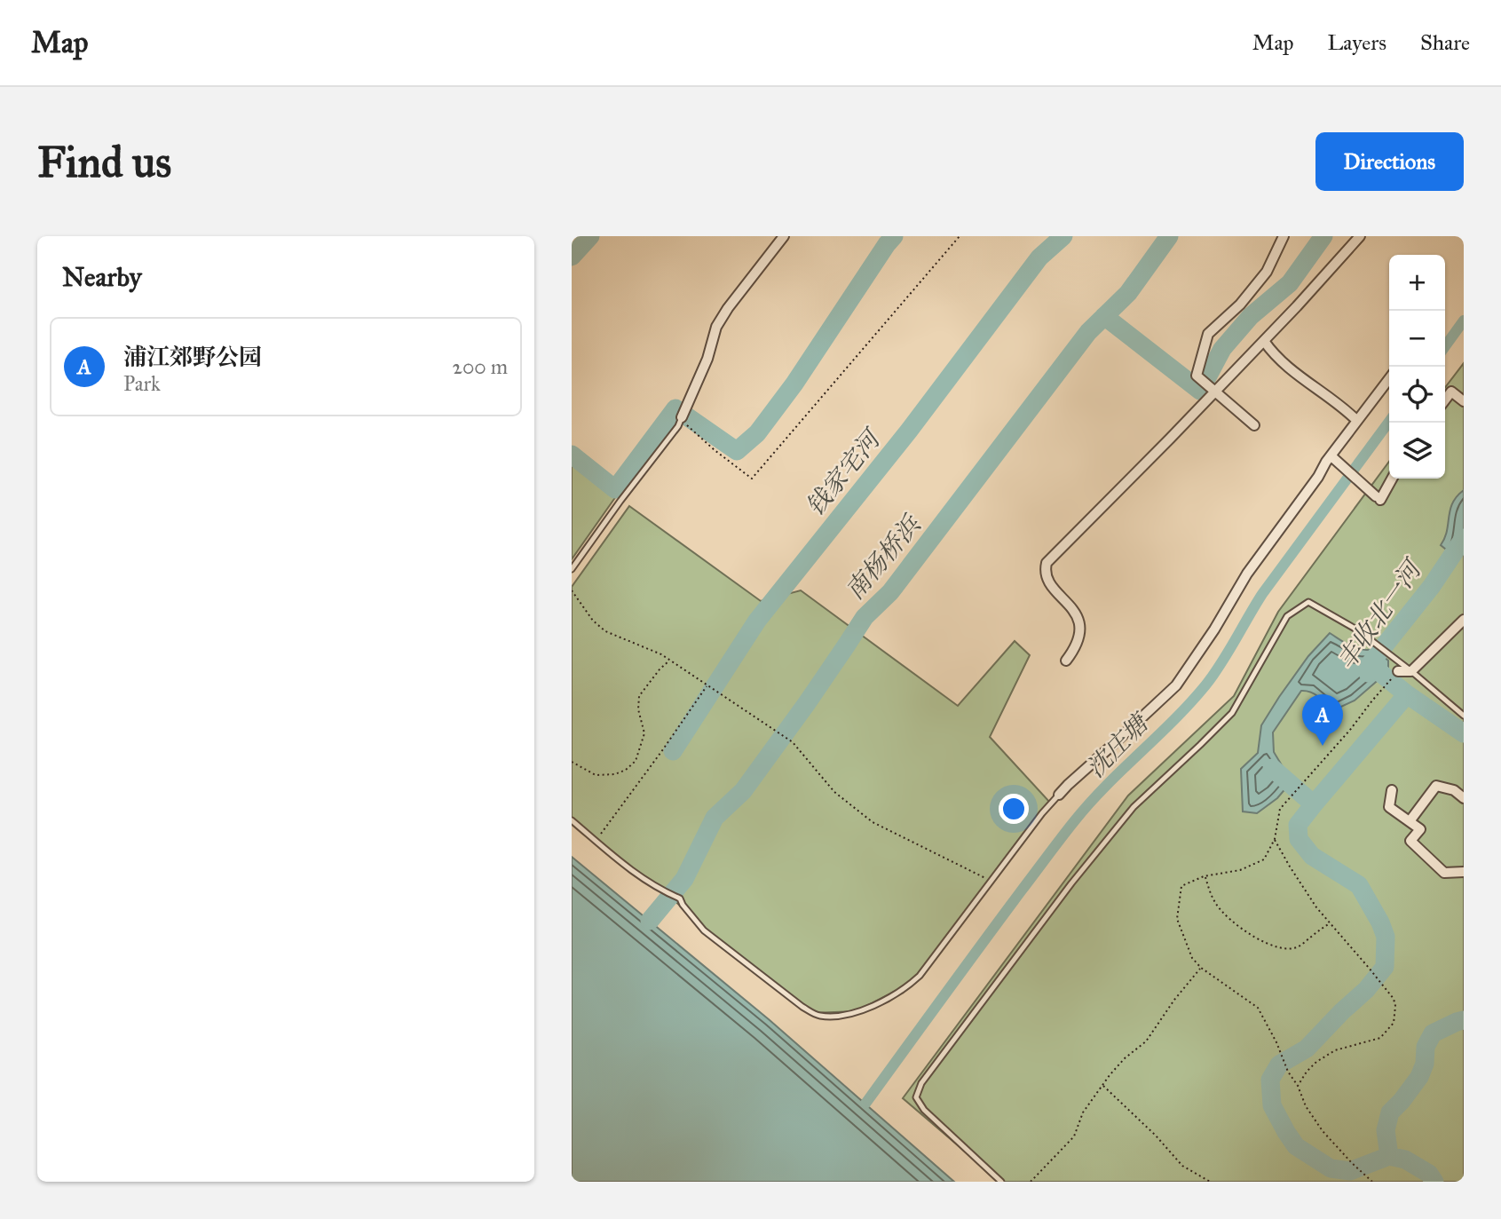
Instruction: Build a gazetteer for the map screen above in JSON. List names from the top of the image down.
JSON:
{
  "water": [
    "钱家宅河",
    "南杨桥浜",
    "丰收北一河",
    "沈庄塘"
  ],
  "page": {
    "header": "Map",
    "nav": ["Map", "Layers", "Share"],
    "buttons": "Directions",
    "title": "Find us",
    "heading": "Nearby",
    "map_buttons": ["+", "−"],
    "list": [
      {
        "mark": "A",
        "name": "浦江郊野公园",
        "note": "Park",
        "value": "200 m"
      }
    ],
    "pins": "A"
  }
}
